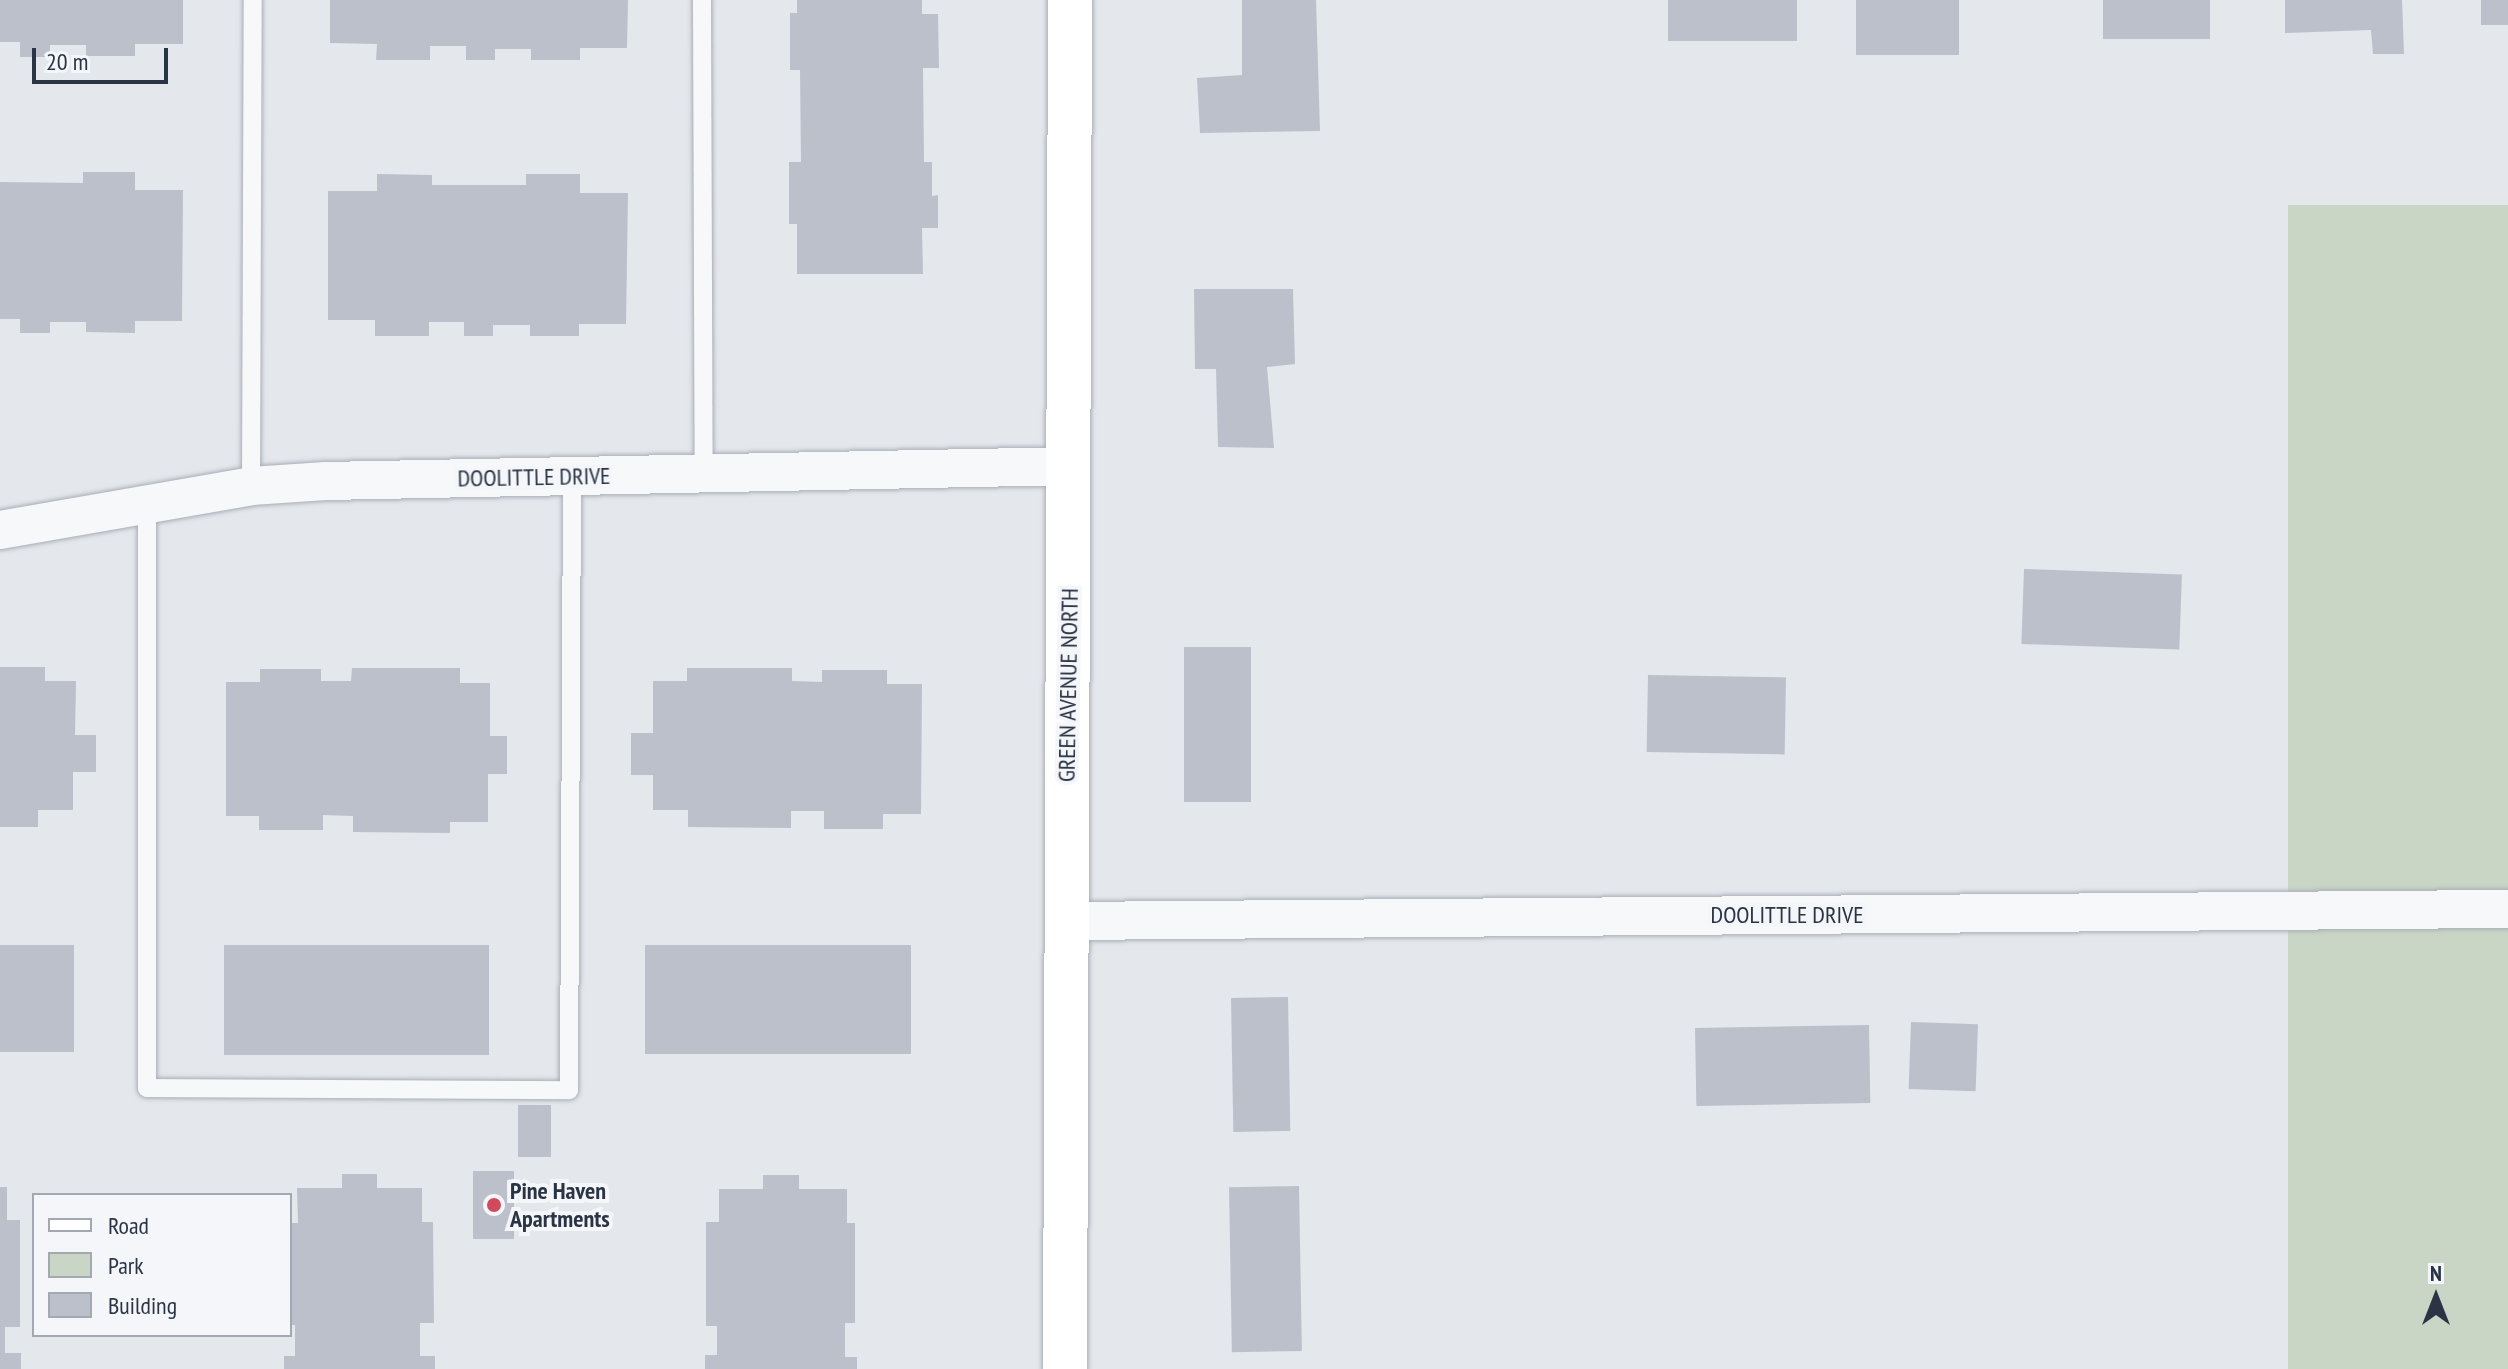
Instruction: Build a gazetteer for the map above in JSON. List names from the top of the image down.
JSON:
{
  "streets": {
    "street": ["DOOLITTLE DRIVE", "GREEN AVENUE NORTH"]
  },
  "crossings": [
    ["DOOLITTLE DRIVE", "GREEN AVENUE NORTH"]
  ],
  "places": ["Pine Haven Apartments"],
  "legend": ["Road", "Park", "Building"],
  "scale_bar": "20 m",
  "north": "top"
}
